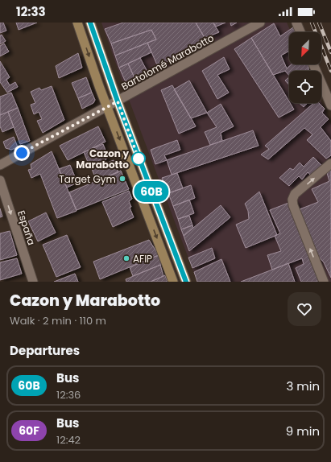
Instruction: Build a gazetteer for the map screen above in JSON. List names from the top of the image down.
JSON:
{
  "streets": {
    "street": ["Bartolomé Marabotto", "España"]
  },
  "one_way": ["España"],
  "places": ["Cazon y Marabotto", "Target Gym", "AFIP"],
  "lines": ["bus line 60B"],
  "north": "bottom left",
  "page": {
    "status": "12:33",
    "on_map": "60B",
    "heading": [
      ["Cazon y Marabotto", "Walk · 2 min · 110 m"],
      "Departures"
    ],
    "list": [
      {
        "mark": "60B",
        "name": "Bus",
        "note": "12:36",
        "value": "3 min"
      },
      {
        "mark": "60F",
        "name": "Bus",
        "note": "12:42",
        "value": "9 min"
      }
    ]
  }
}
